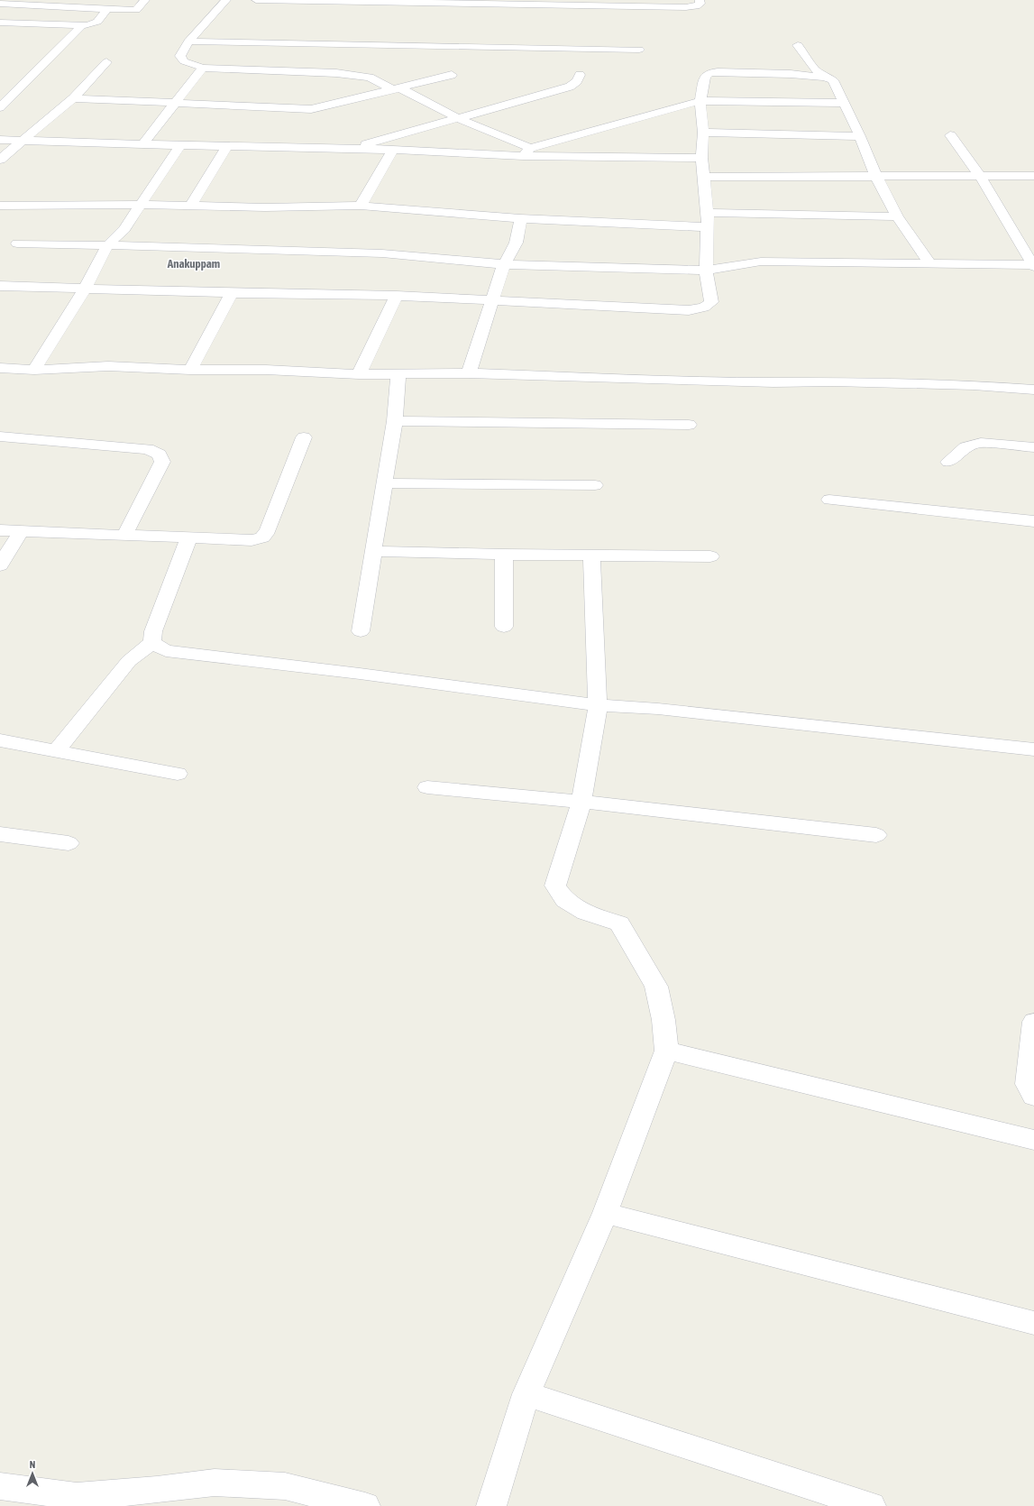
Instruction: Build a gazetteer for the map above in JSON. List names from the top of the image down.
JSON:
{
  "districts": ["Anakuppam"],
  "north": "top"
}
